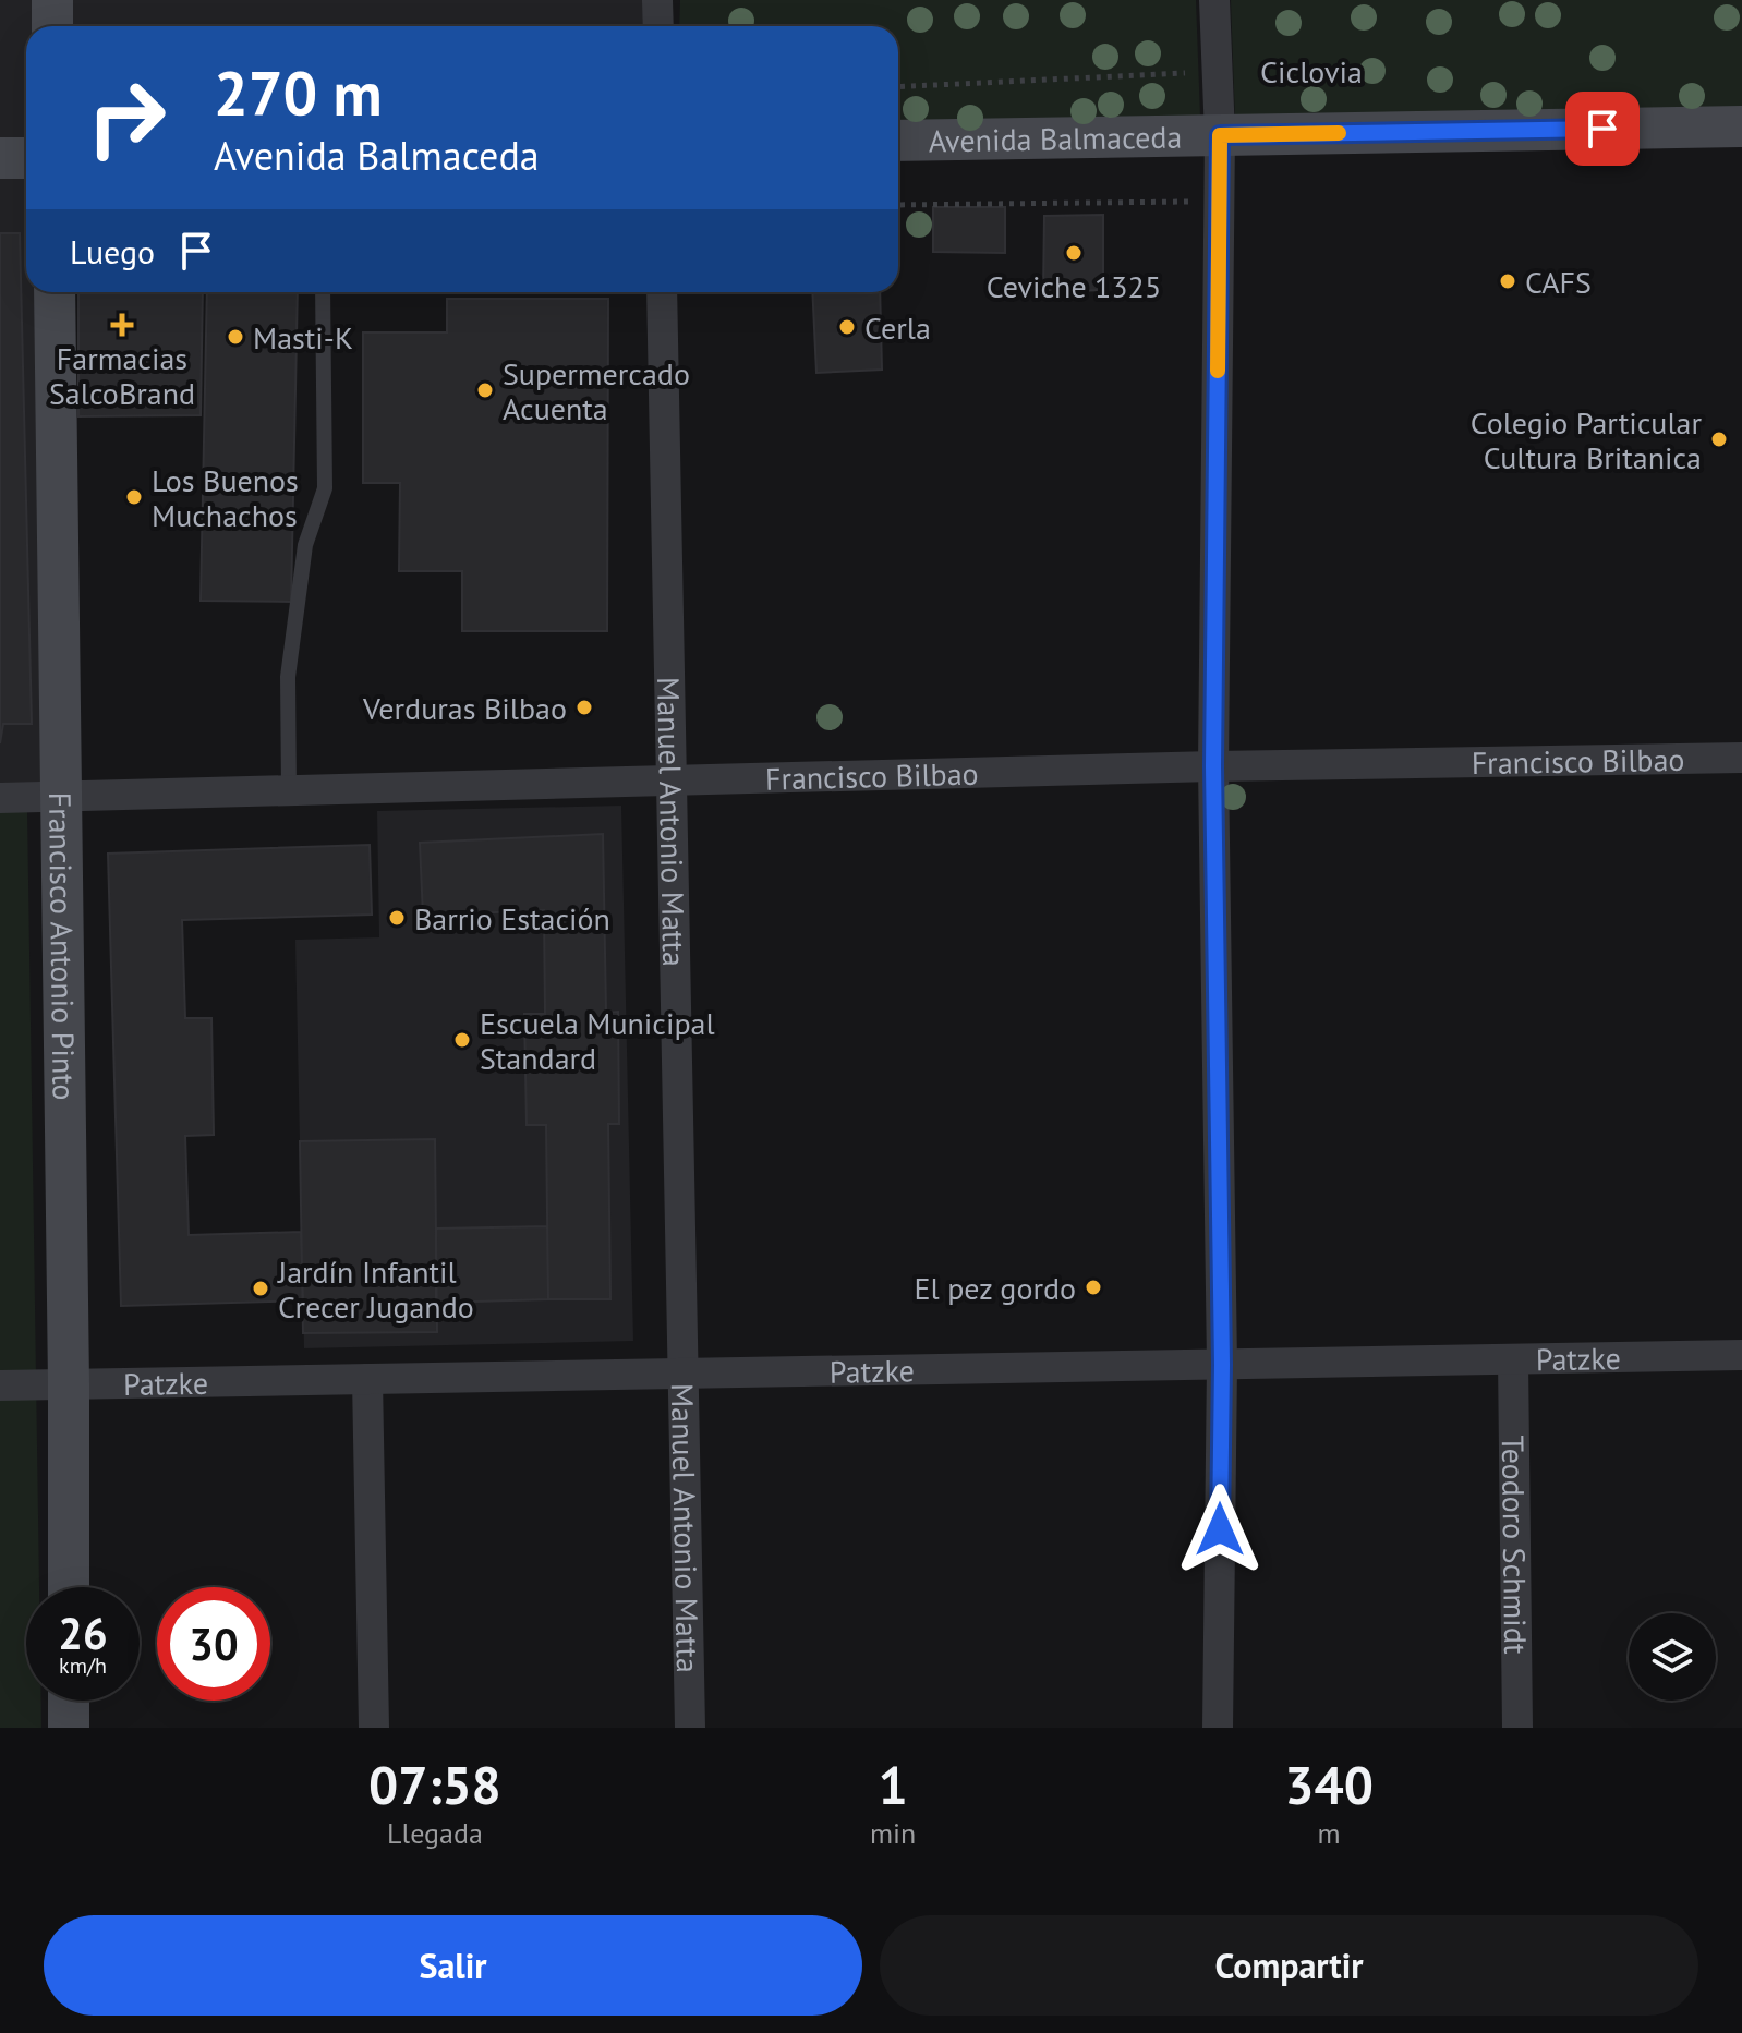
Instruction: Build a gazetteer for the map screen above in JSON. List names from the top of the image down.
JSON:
{
  "streets": {
    "main road": ["Avenida Balmaceda", "Francisco Antonio Pinto"],
    "street": [
      "Francisco Bilbao",
      "Manuel Antonio Matta",
      "Patzke",
      "Teodoro Schmidt"
    ],
    "path": ["Ciclovia"]
  },
  "crossings": [
    ["Francisco Bilbao", "Manuel Antonio Matta"],
    ["Francisco Bilbao", "Francisco Antonio Pinto"],
    ["Manuel Antonio Matta", "Patzke"],
    ["Francisco Antonio Pinto", "Patzke"],
    ["Patzke", "Teodoro Schmidt"]
  ],
  "places": {
    "other": [
      "Ceviche 1325",
      "CAFS",
      "Cerla",
      "Masti-K",
      "Supermercado Acuenta",
      "Colegio Particular Cultura Britanica",
      "Los Buenos Muchachos",
      "Verduras Bilbao",
      "Barrio Estación",
      "Escuela Municipal Standard",
      "El pez gordo",
      "Jardín Infantil Crecer Jugando"
    ],
    "health": ["Farmacias SalcoBrand"]
  },
  "page": {
    "turn": ["270 m", "Avenida Balmaceda"],
    "then": "Luego",
    "speed": "26 km/h",
    "limit": "30",
    "eta": [
      "07:58",
      "Llegada",
      "1",
      "min",
      "340",
      "m"
    ],
    "buttons": ["Salir", "Compartir"]
  }
}
